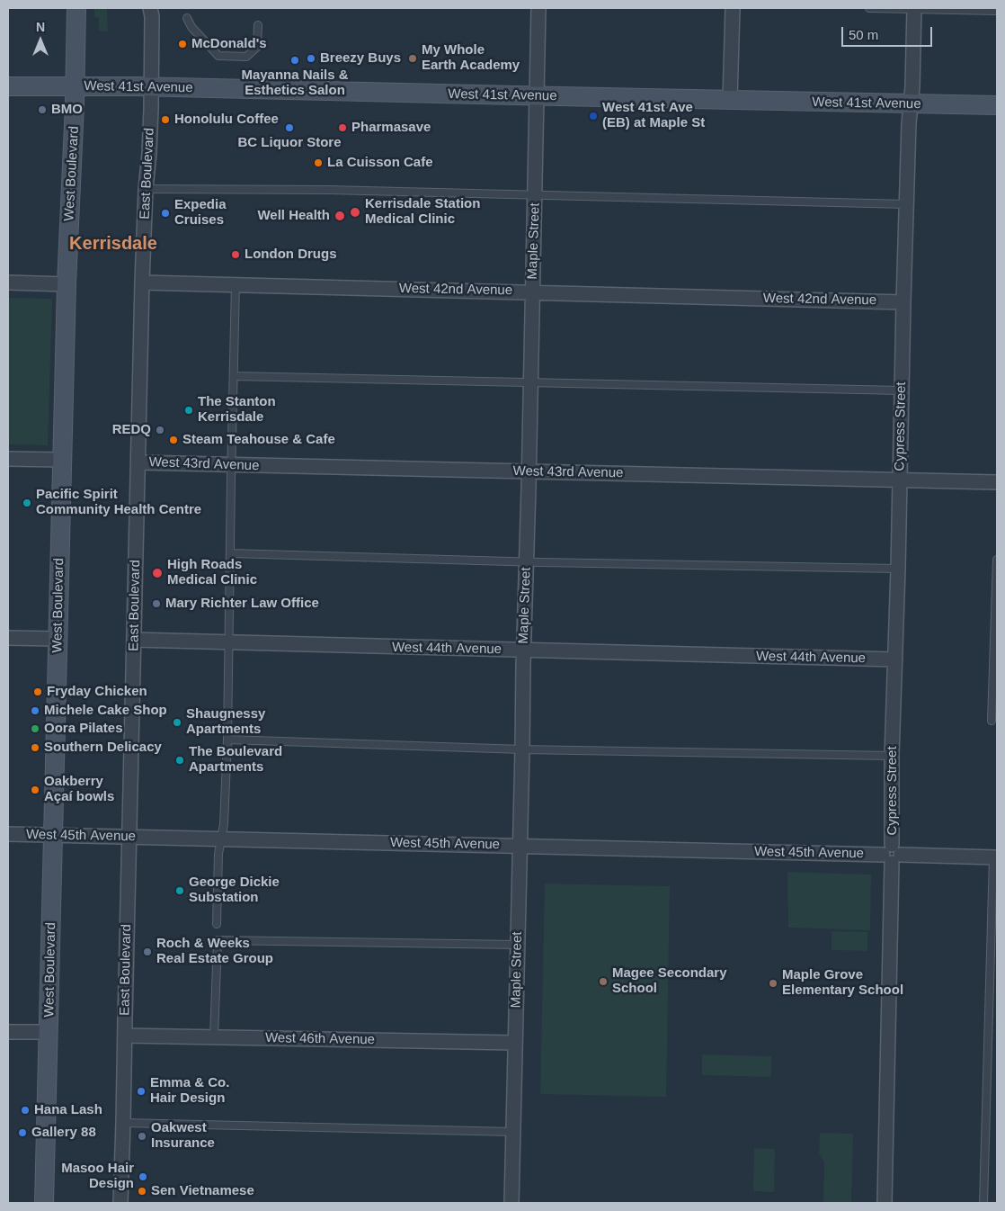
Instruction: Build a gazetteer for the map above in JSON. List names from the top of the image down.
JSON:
{
  "streets": {
    "street": [
      "West 41st Avenue",
      "West Boulevard",
      "East Boulevard",
      "Maple Street",
      "West 42nd Avenue",
      "Cypress Street",
      "West 43rd Avenue",
      "West 44th Avenue",
      "West 45th Avenue",
      "West 46th Avenue"
    ]
  },
  "crossings": [
    ["West 41st Avenue", "West Boulevard"],
    ["West 41st Avenue", "East Boulevard"],
    ["West 41st Avenue", "Maple Street"],
    ["West 41st Avenue", "Cypress Street"],
    ["West Boulevard", "West 45th Avenue"],
    ["East Boulevard", "West 42nd Avenue"],
    ["East Boulevard", "West 43rd Avenue"],
    ["East Boulevard", "West 44th Avenue"],
    ["East Boulevard", "West 45th Avenue"],
    ["East Boulevard", "West 46th Avenue"],
    ["Maple Street", "West 42nd Avenue"],
    ["Maple Street", "West 43rd Avenue"],
    ["Maple Street", "West 44th Avenue"],
    ["Maple Street", "West 45th Avenue"],
    ["Maple Street", "West 46th Avenue"],
    ["West 42nd Avenue", "Cypress Street"],
    ["Cypress Street", "West 43rd Avenue"],
    ["Cypress Street", "West 44th Avenue"],
    ["Cypress Street", "West 45th Avenue"]
  ],
  "districts": ["Kerrisdale"],
  "places": [
    "McDonald's",
    "Breezy Buys",
    "My Whole Earth Academy",
    "Mayanna Nails & Esthetics Salon",
    "BMO",
    "West 41st Ave (EB) at Maple St",
    "Honolulu Coffee",
    "BC Liquor Store",
    "Pharmasave",
    "La Cuisson Cafe",
    "Kerrisdale Station Medical Clinic",
    "Expedia Cruises",
    "Well Health",
    "London Drugs",
    "The Stanton Kerrisdale",
    "REDQ",
    "Steam Teahouse & Cafe",
    "Pacific Spirit Community Health Centre",
    "High Roads Medical Clinic",
    "Mary Richter Law Office",
    "Fryday Chicken",
    "Michele Cake Shop",
    "Shaugnessy Apartments",
    "Oora Pilates",
    "Southern Delicacy",
    "The Boulevard Apartments",
    "Oakberry Açaí bowls",
    "George Dickie Substation",
    "Roch & Weeks Real Estate Group",
    "Magee Secondary School",
    "Maple Grove Elementary School",
    "Emma & Co. Hair Design",
    "Hana Lash",
    "Gallery 88",
    "Oakwest Insurance",
    "Masoo Hair Design",
    "Sen Vietnamese"
  ],
  "scale_bar": "50 m",
  "north": "top"
}
